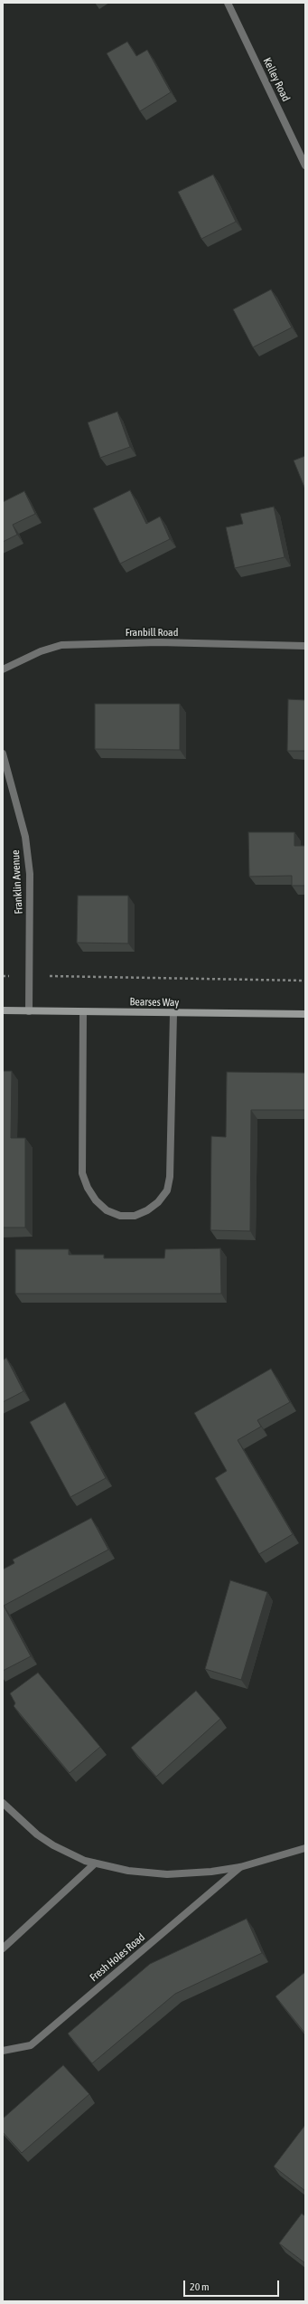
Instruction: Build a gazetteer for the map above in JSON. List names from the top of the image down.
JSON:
{
  "streets": {
    "main road": ["Bearses Way"],
    "street": [
      "Kelley Road",
      "Franbill Road",
      "Franklin Avenue",
      "Fresh Holes Road"
    ]
  },
  "crossings": [
    ["Franklin Avenue", "Bearses Way"]
  ],
  "scale_bar": "20 m"
}
